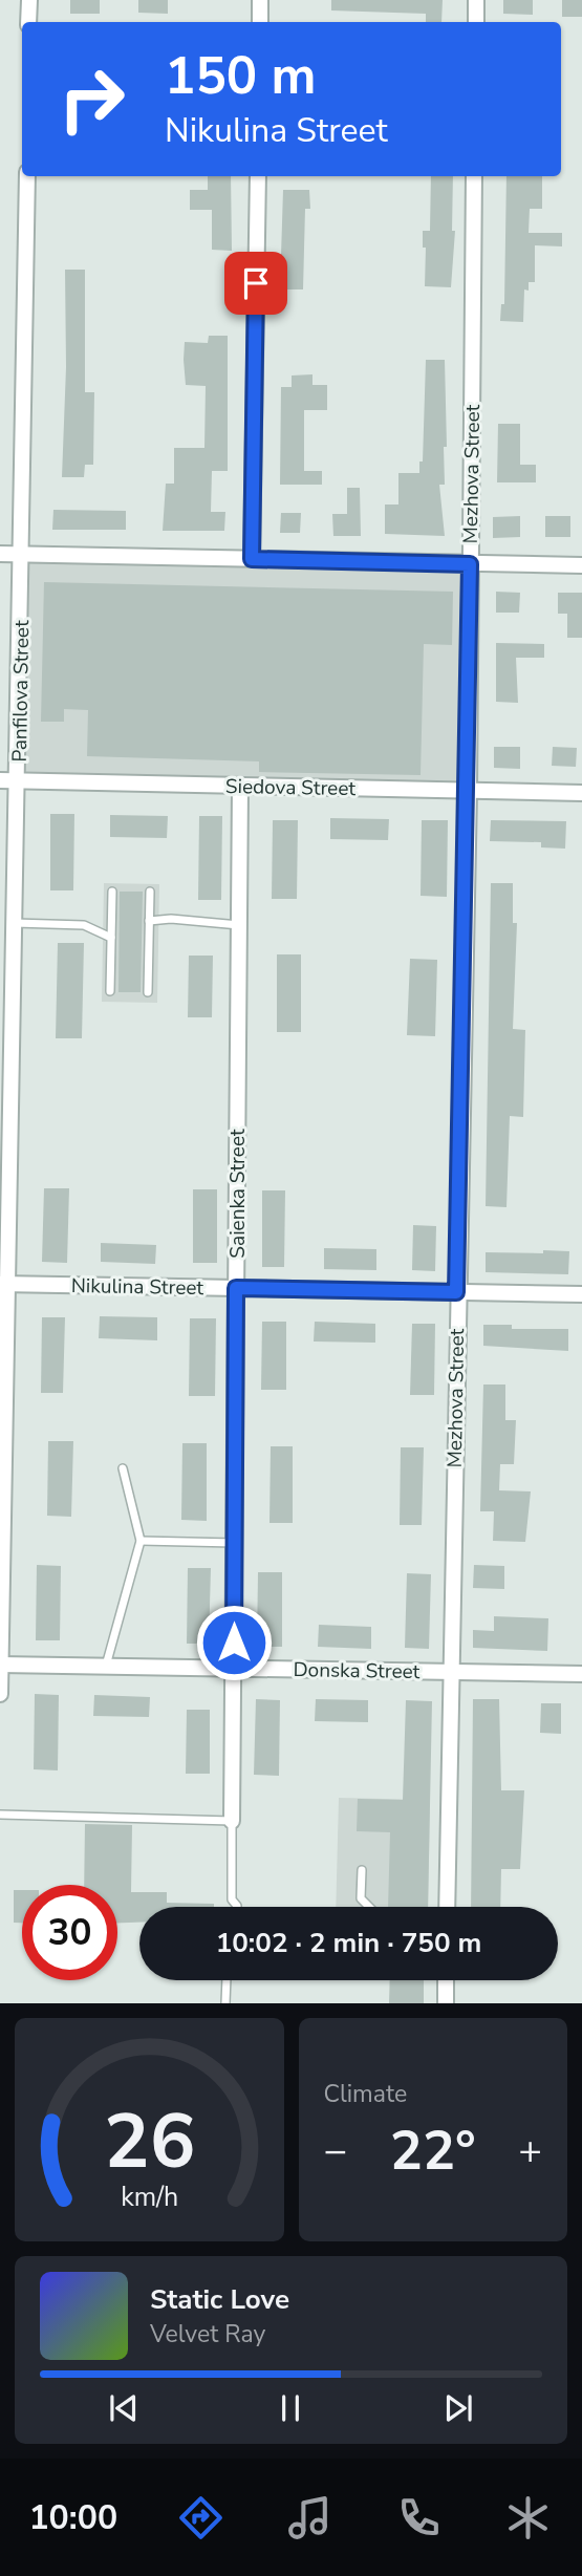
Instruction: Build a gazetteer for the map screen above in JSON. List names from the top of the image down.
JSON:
{
  "streets": {
    "street": [
      "Mezhova Street",
      "Panfilova Street",
      "Siedova Street",
      "Saienka Street",
      "Nikulina Street",
      "Donska Street"
    ]
  },
  "crossings": [
    ["Mezhova Street", "Siedova Street"],
    ["Mezhova Street", "Nikulina Street"],
    ["Mezhova Street", "Donska Street"],
    ["Panfilova Street", "Siedova Street"],
    ["Panfilova Street", "Nikulina Street"],
    ["Panfilova Street", "Donska Street"],
    ["Siedova Street", "Saienka Street"],
    ["Saienka Street", "Nikulina Street"],
    ["Saienka Street", "Donska Street"]
  ],
  "page": {
    "turn": ["150 m", "Nikulina Street"],
    "limit": "30",
    "trip": "10:02 · 2 min · 750 m",
    "tile": "Climate",
    "heat": ["−", "22°", "+"],
    "song": ["Static Love", "Velvet Ray"],
    "tabs": "10:00",
    "gauge": ["26", "km/h"]
  }
}
